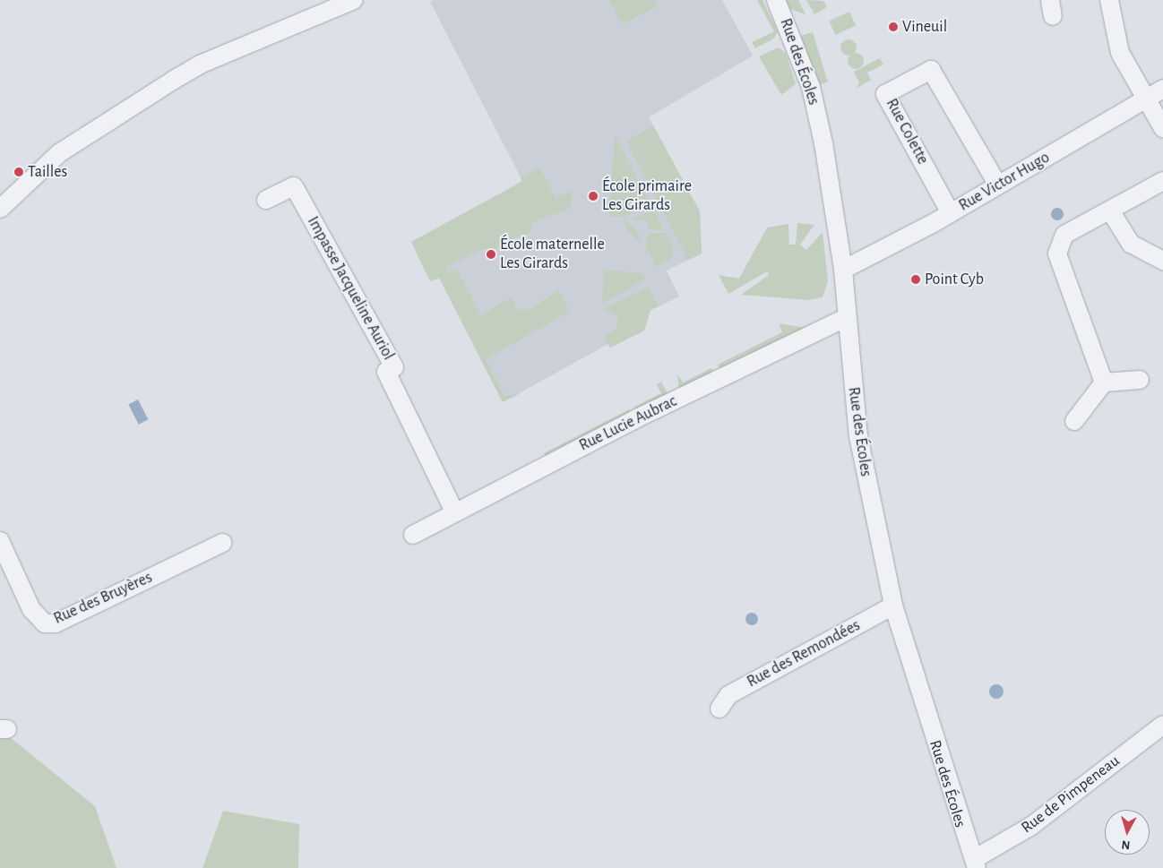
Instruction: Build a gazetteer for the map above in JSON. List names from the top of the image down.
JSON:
{
  "streets": {
    "street": [
      "Rue des Écoles",
      "Rue Colette",
      "Rue Victor Hugo",
      "Impasse Jacqueline Auriol",
      "Rue Lucie Aubrac",
      "Rue des Bruyères",
      "Rue des Remondées",
      "Rue de Pimpeneau"
    ]
  },
  "crossings": [
    ["Rue des Écoles", "Rue Victor Hugo"],
    ["Rue des Écoles", "Rue Lucie Aubrac"],
    ["Rue des Écoles", "Rue des Remondées"],
    ["Rue des Écoles", "Rue de Pimpeneau"],
    ["Rue Colette", "Rue Victor Hugo"],
    ["Impasse Jacqueline Auriol", "Rue Lucie Aubrac"]
  ],
  "places": [
    "Vineuil",
    "Tailles",
    "École primaire Les Girards",
    "École maternelle Les Girards",
    "Point Cyb"
  ],
  "north": "bottom"
}
